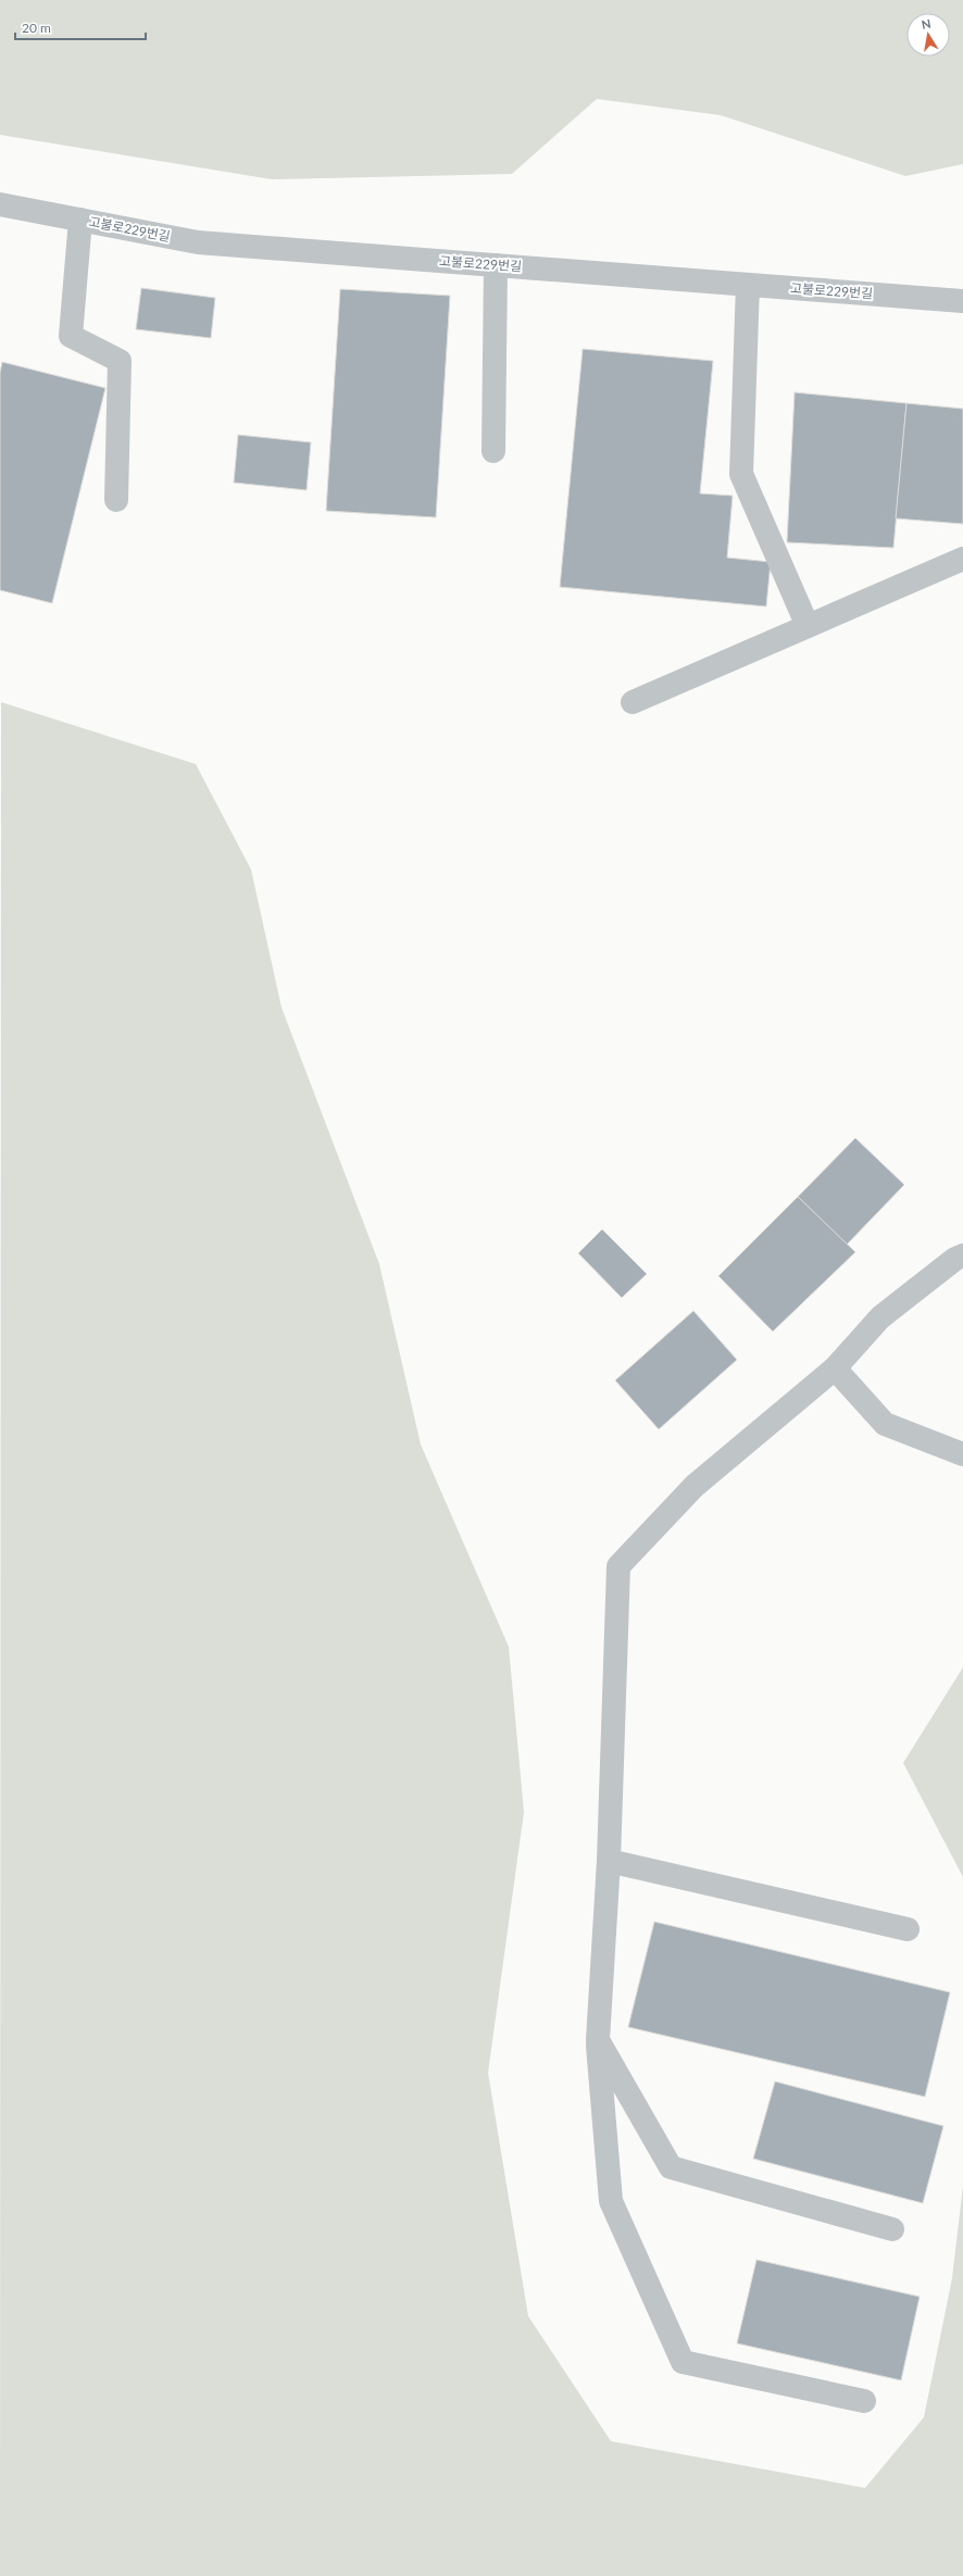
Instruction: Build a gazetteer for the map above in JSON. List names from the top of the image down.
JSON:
{
  "streets": {
    "street": ["고불로229번길"]
  },
  "scale_bar": "20 m",
  "north": "top"
}
